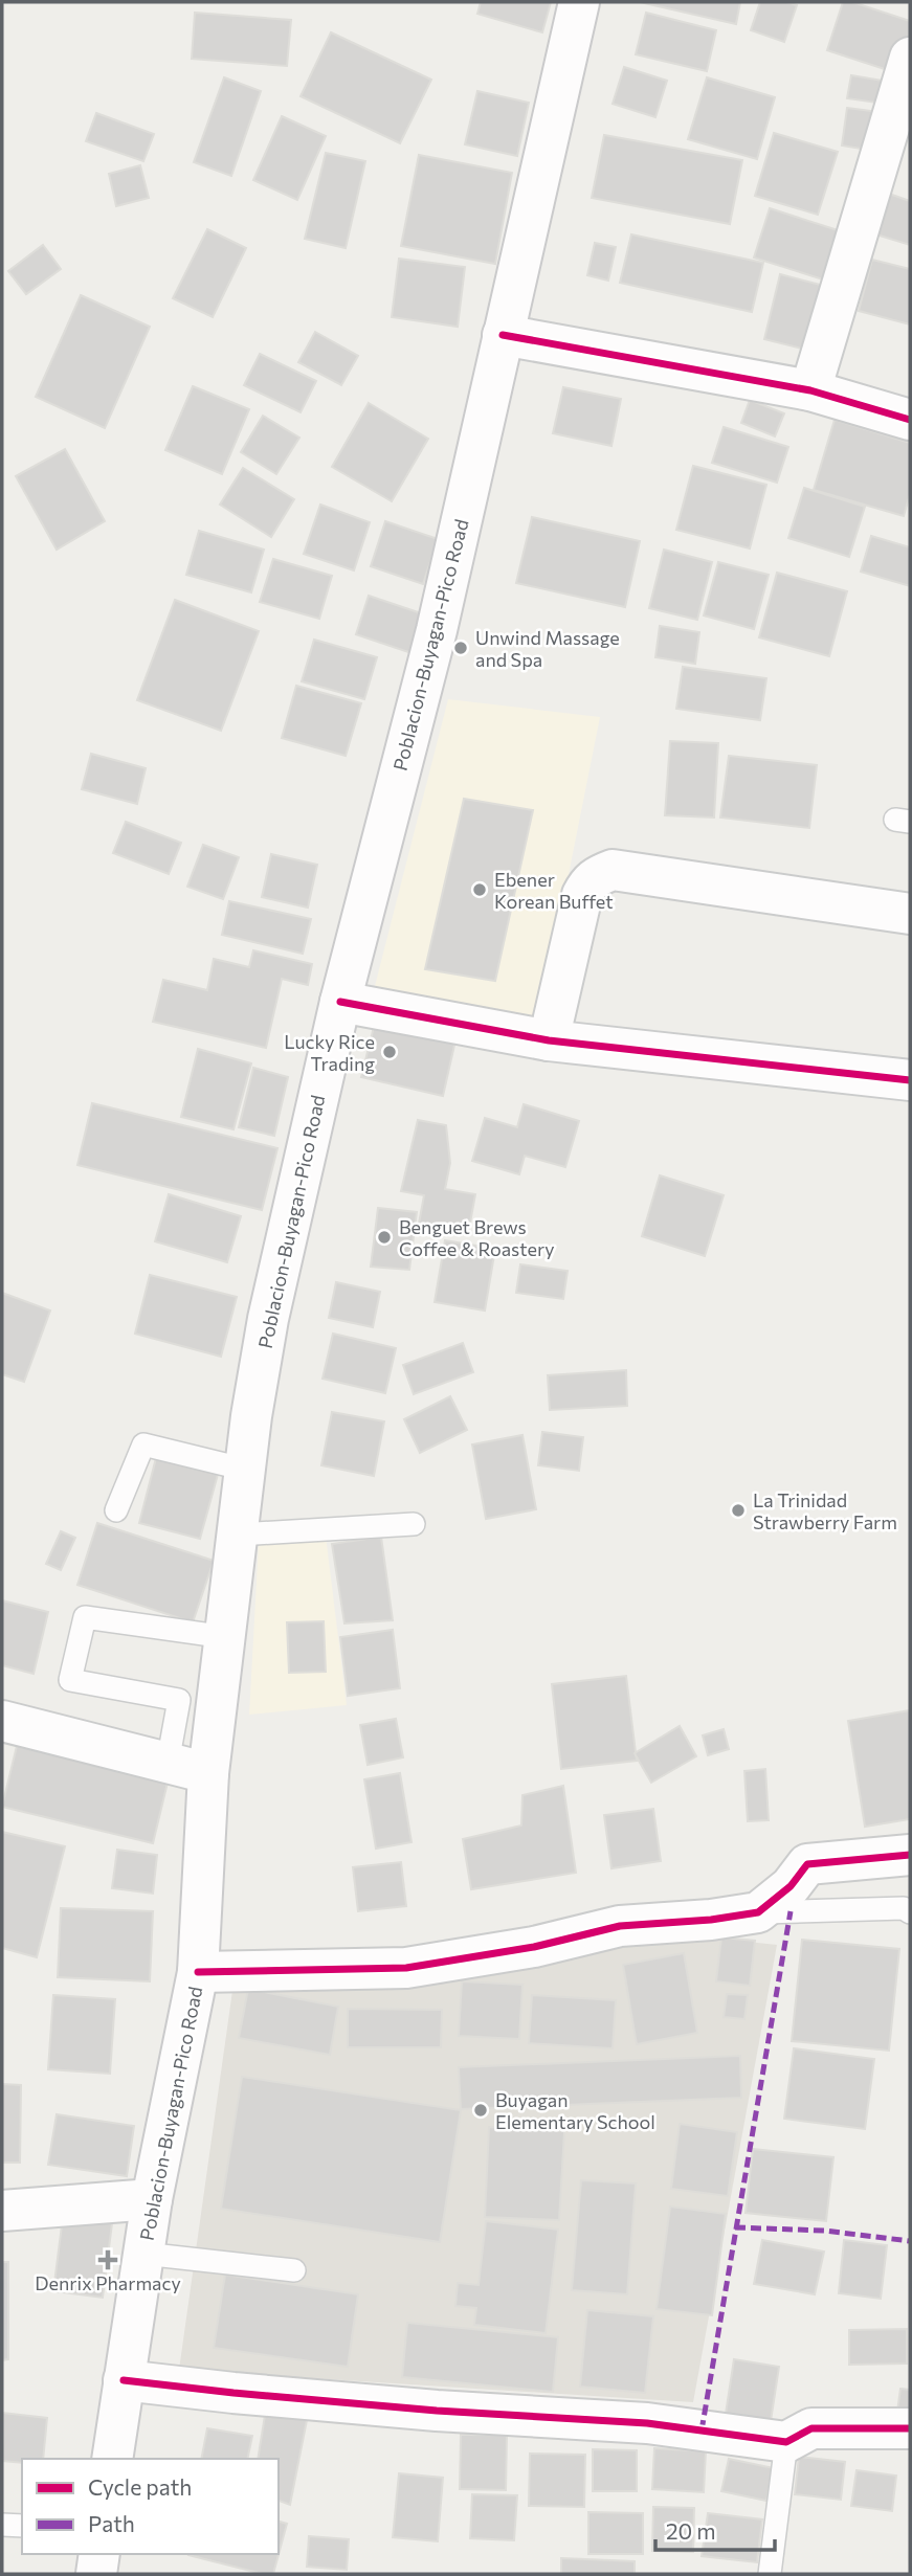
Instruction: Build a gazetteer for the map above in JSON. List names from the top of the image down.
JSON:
{
  "streets": {
    "street": ["Poblacion-Buyagan-Pico Road"]
  },
  "places": {
    "other": [
      "Unwind Massage and Spa",
      "Ebener Korean Buffet",
      "Lucky Rice Trading",
      "Benguet Brews Coffee & Roastery",
      "La Trinidad Strawberry Farm",
      "Buyagan Elementary School"
    ],
    "health": ["Denrix Pharmacy"]
  },
  "legend": ["Cycle path", "Path"],
  "scale_bar": "20 m"
}
